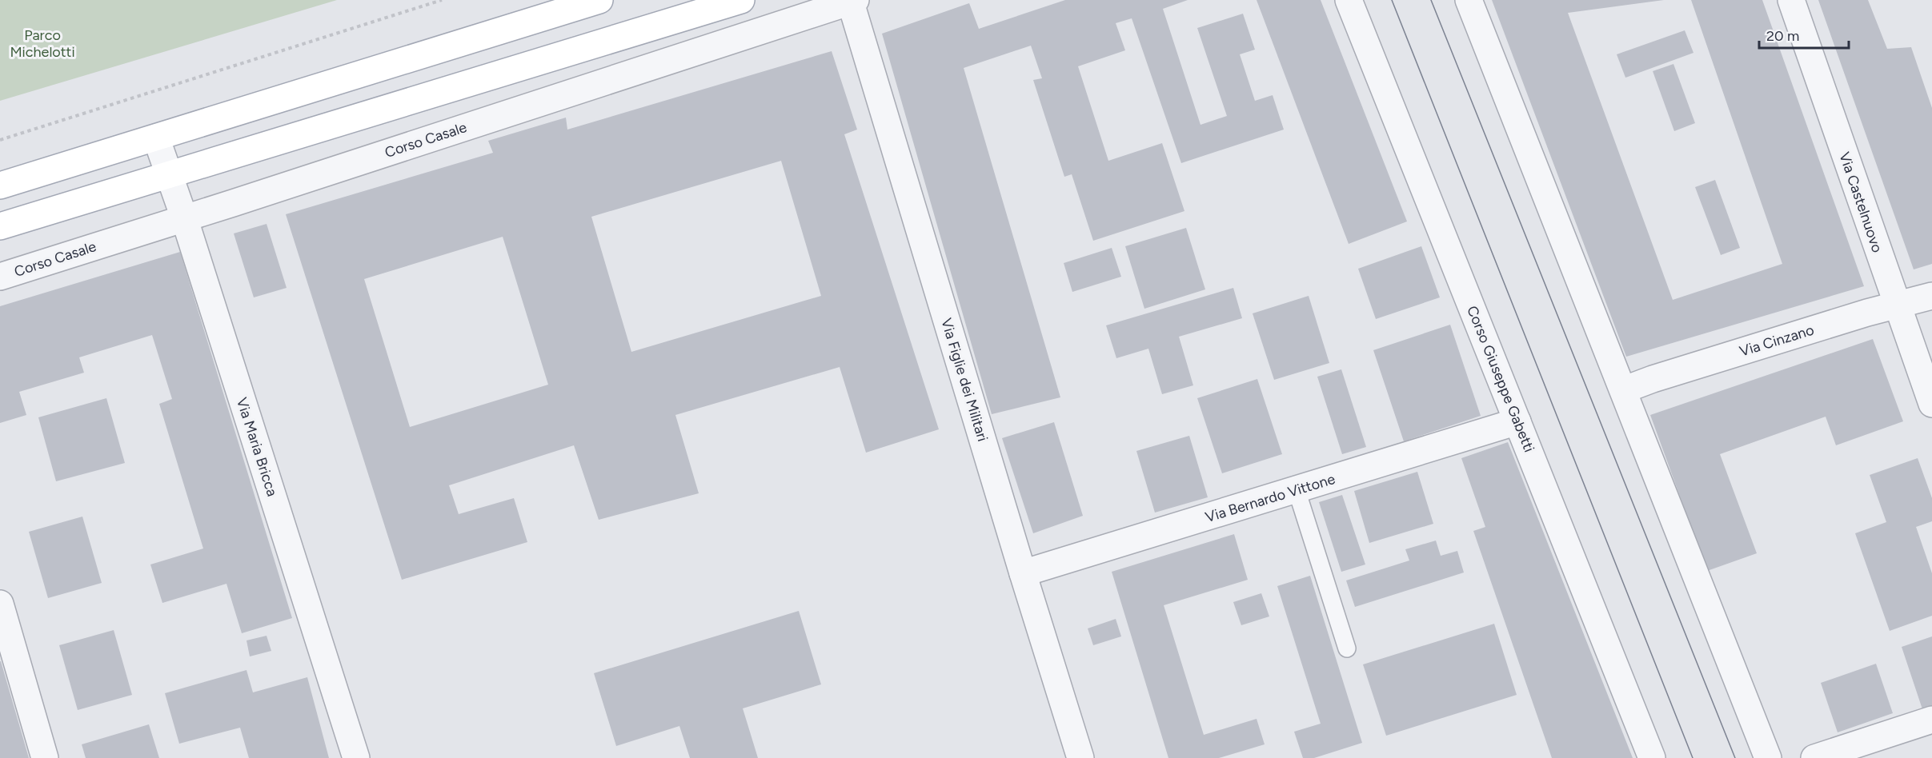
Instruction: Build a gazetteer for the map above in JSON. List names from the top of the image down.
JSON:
{
  "streets": {
    "street": [
      "Corso Casale",
      "Via Castelnuovo",
      "Via Cinzano",
      "Corso Giuseppe Gabetti",
      "Via Figlie dei Militari",
      "Via Maria Bricca",
      "Via Bernardo Vittone"
    ]
  },
  "crossings": [
    ["Corso Casale", "Via Figlie dei Militari"],
    ["Corso Casale", "Via Maria Bricca"],
    ["Via Castelnuovo", "Via Cinzano"],
    ["Corso Giuseppe Gabetti", "Via Bernardo Vittone"],
    ["Via Figlie dei Militari", "Via Bernardo Vittone"]
  ],
  "parks": ["Parco Michelotti"],
  "scale_bar": "20 m"
}
